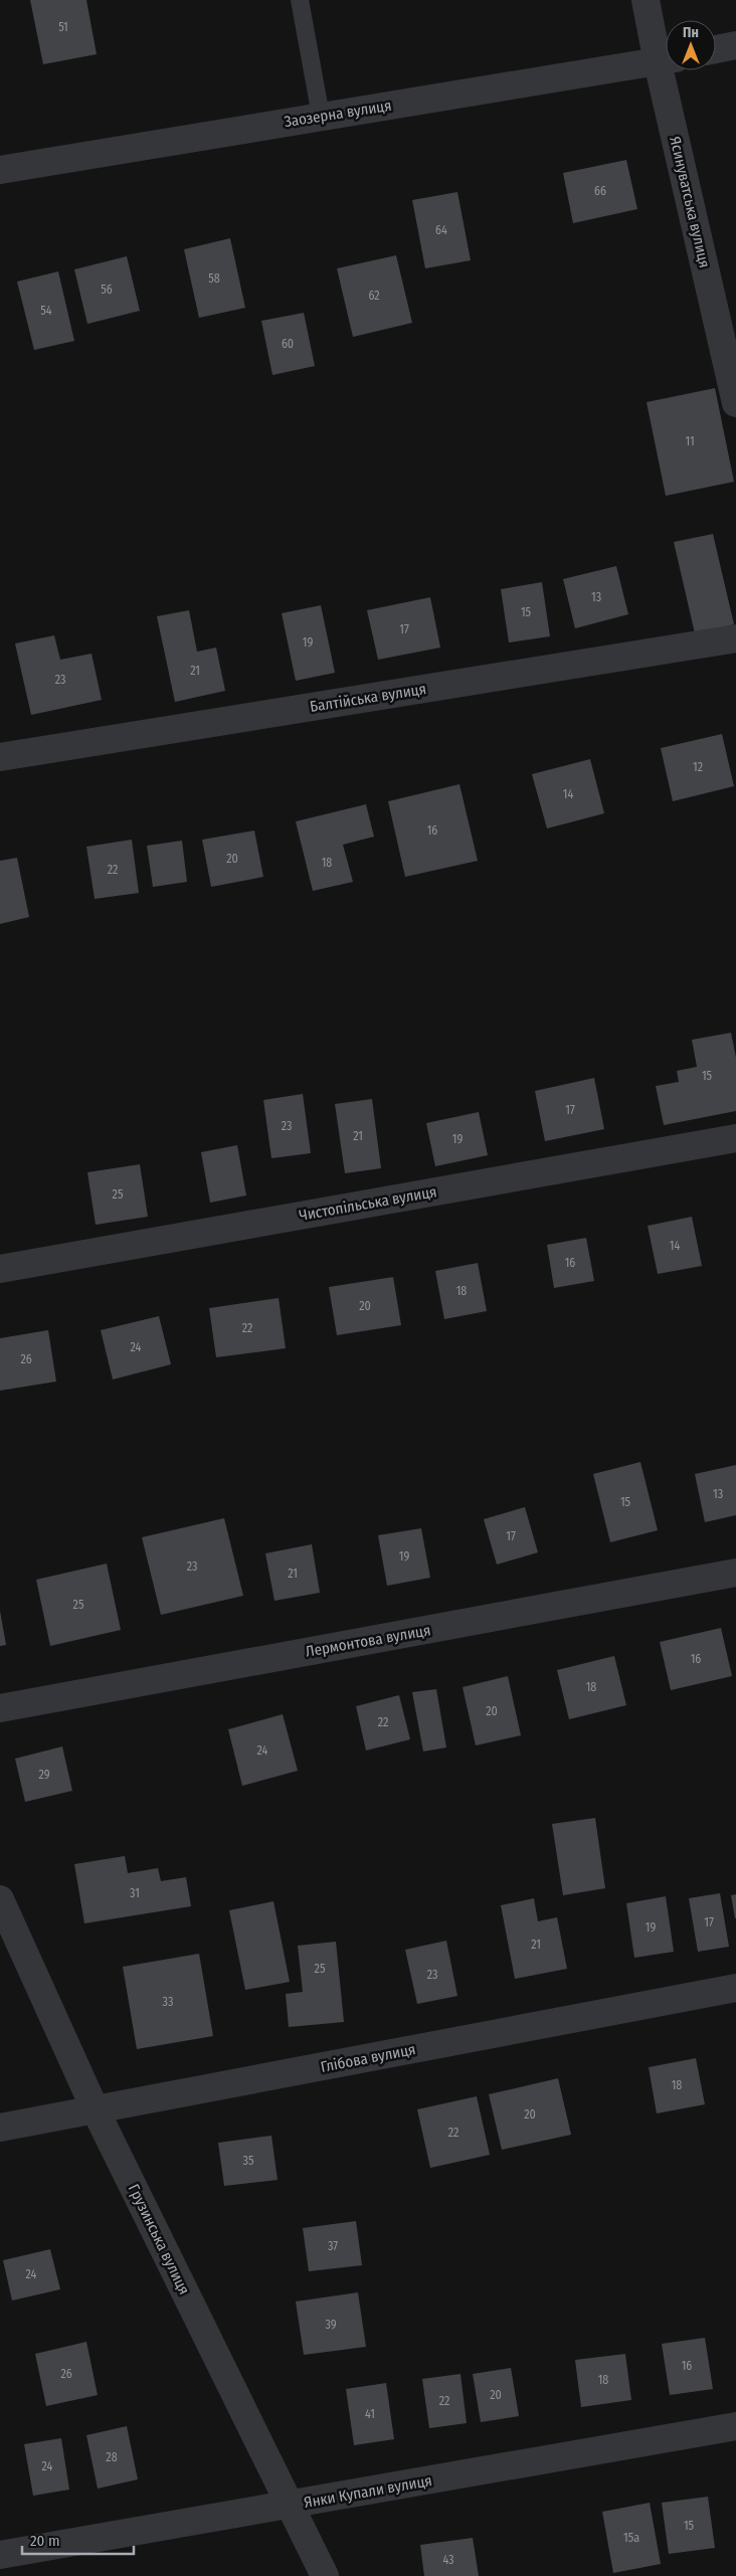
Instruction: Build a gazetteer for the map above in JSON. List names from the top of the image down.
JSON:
{
  "streets": {
    "street": [
      "Заозерна вулиця",
      "Ясинуватська вулиця",
      "Балтійська вулиця",
      "Чистопільська вулиця",
      "Лермонтова вулиця",
      "Глібова вулиця",
      "Грузинська вулиця",
      "Янки Купали вулиця"
    ]
  },
  "crossings": [
    ["Глібова вулиця", "Грузинська вулиця"],
    ["Грузинська вулиця", "Янки Купали вулиця"]
  ],
  "house_numbers": [
    "51",
    "66",
    "64",
    "58",
    "56",
    "62",
    "54",
    "60",
    "11",
    "13",
    "15",
    "17",
    "19",
    "21",
    "23",
    "12",
    "14",
    "16",
    "20",
    "18",
    "22",
    "15",
    "17",
    "23",
    "21",
    "19",
    "25",
    "14",
    "16",
    "18",
    "20",
    "22",
    "24",
    "26",
    "13",
    "15",
    "17",
    "19",
    "23",
    "21",
    "25",
    "16",
    "18",
    "20",
    "22",
    "24",
    "29",
    "31",
    "17",
    "19",
    "21",
    "25",
    "23",
    "33",
    "18",
    "20",
    "22",
    "35",
    "37",
    "24",
    "39",
    "16",
    "26",
    "18",
    "20",
    "22",
    "41",
    "28",
    "24",
    "15",
    "15а",
    "43"
  ],
  "scale_bar": "20 m",
  "north": "top"
}
